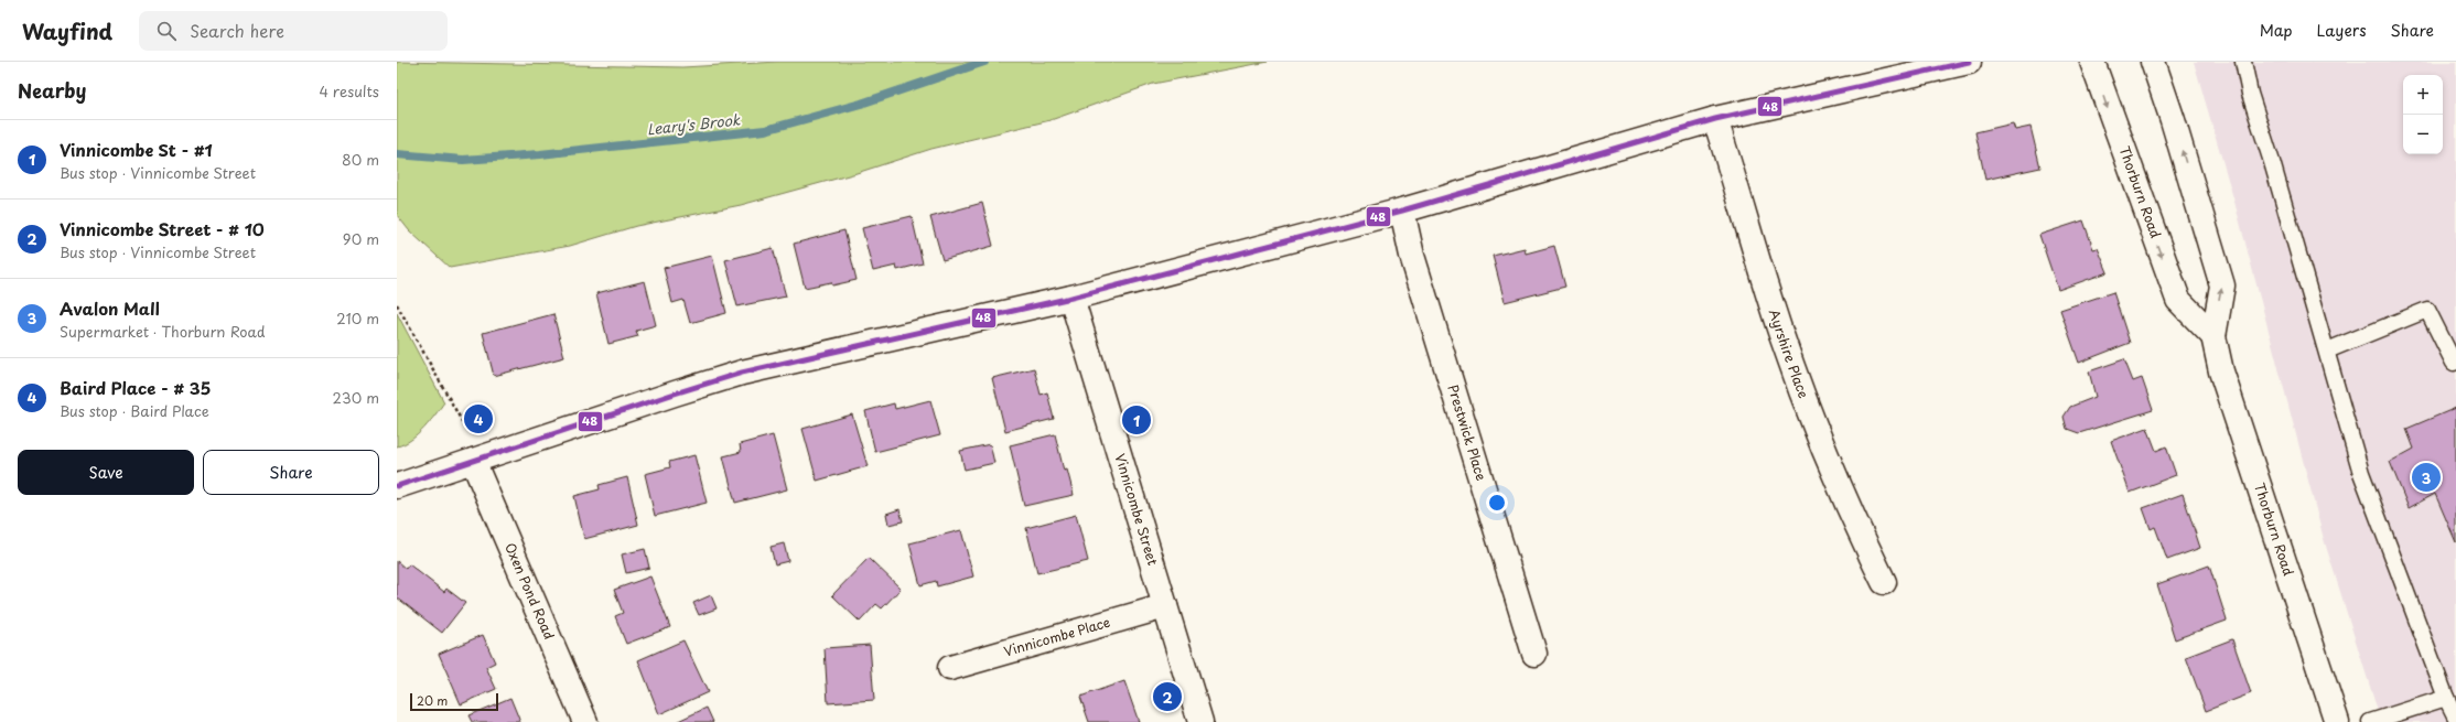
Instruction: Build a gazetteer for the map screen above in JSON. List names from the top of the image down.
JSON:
{
  "streets": {
    "street": [
      "Thorburn Road",
      "Ayrshire Place",
      "Prestwick Place",
      "Vinnicombe Street",
      "Oxen Pond Road",
      "Vinnicombe Place"
    ]
  },
  "crossings": [
    ["Vinnicombe Street", "Vinnicombe Place"]
  ],
  "water": ["Leary's Brook"],
  "lines": ["transit line 48"],
  "scale_bar": "20 m",
  "page": {
    "header": "Wayfind",
    "search": "Search here",
    "nav": ["Map", "Layers", "Share"],
    "heading": ["Nearby", "4 results"],
    "map_buttons": ["+", "−"],
    "list": [
      {
        "mark": "1",
        "name": "Vinnicombe St - #1",
        "note": "Bus stop · Vinnicombe Street",
        "value": "80 m"
      },
      {
        "mark": "2",
        "name": "Vinnicombe Street - # 10",
        "note": "Bus stop · Vinnicombe Street",
        "value": "90 m"
      },
      {
        "mark": "3",
        "name": "Avalon Mall",
        "note": "Supermarket · Thorburn Road",
        "value": "210 m"
      },
      {
        "mark": "4",
        "name": "Baird Place - # 35",
        "note": "Bus stop · Baird Place",
        "value": "230 m"
      }
    ],
    "pins": [
      "4",
      "1",
      "3",
      "2"
    ],
    "buttons": ["Save", "Share"],
    "scale": "20 m"
  }
}
